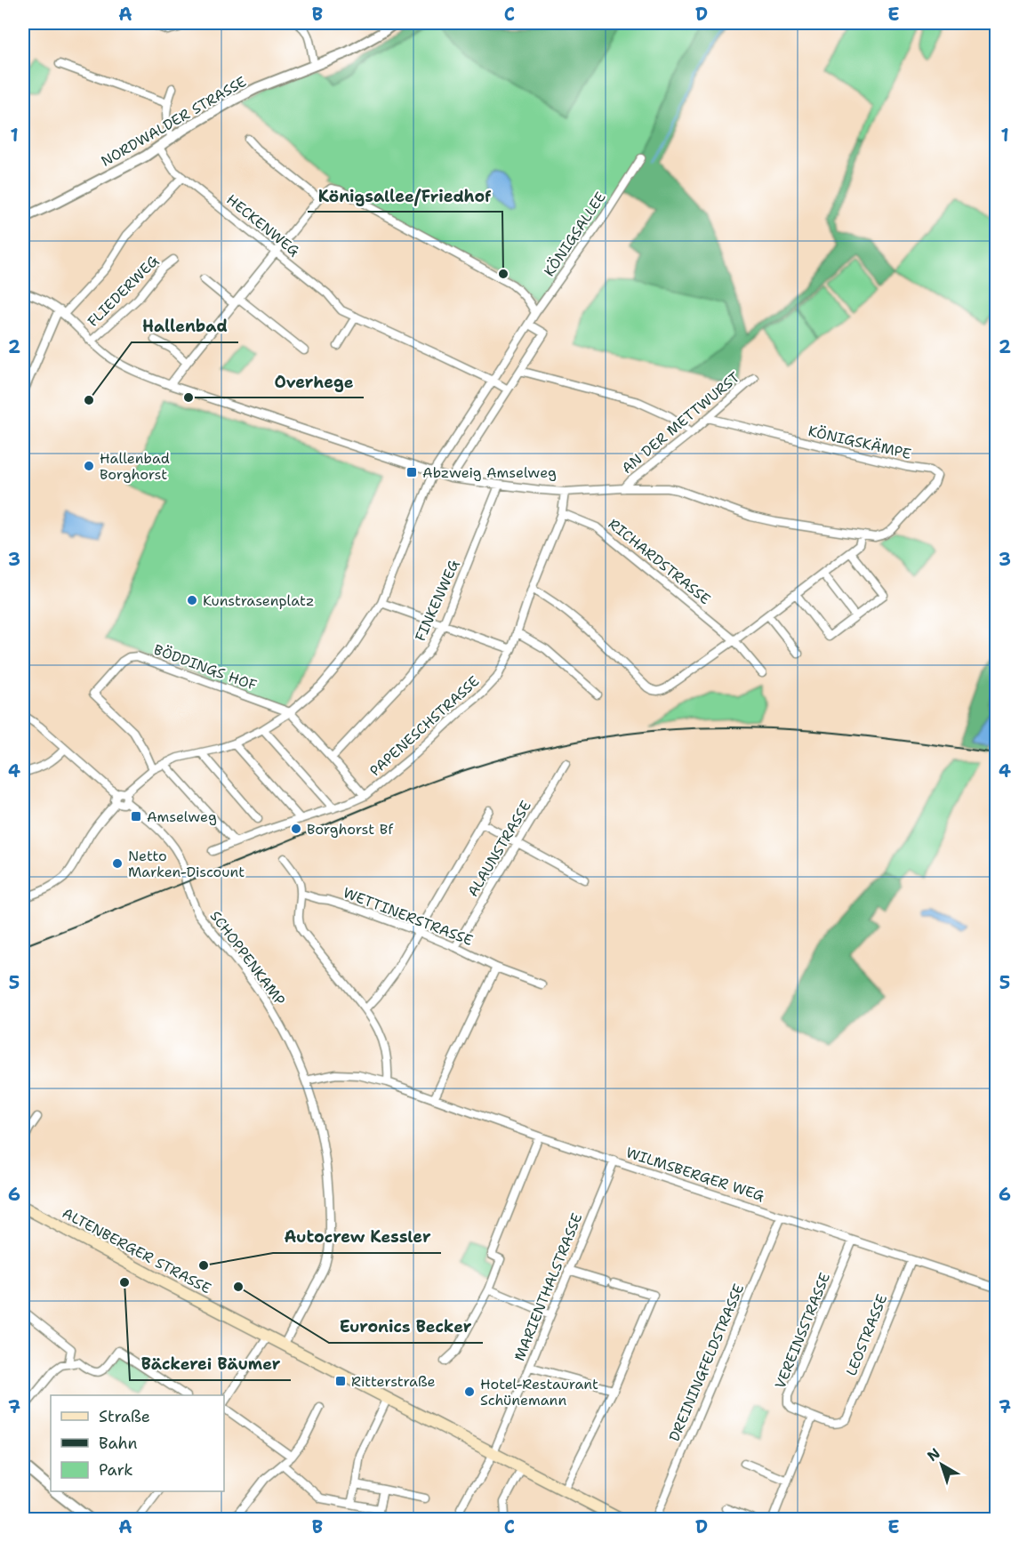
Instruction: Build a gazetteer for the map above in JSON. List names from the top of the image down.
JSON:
{
  "streets": {
    "main road": ["ALTENBERGER STRASSE"],
    "street": [
      "NORDWALDER STRASSE",
      "HECKENWEG",
      "KÖNIGSALLEE",
      "FLIEDERWEG",
      "AN DER METTWURST",
      "KÖNIGSKÄMPE",
      "RICHARDSTRASSE",
      "FINKENWEG",
      "BÖDDINGS HOF",
      "PAPENESCHSTRASSE",
      "ALAUNSTRASSE",
      "WETTINERSTRASSE",
      "SCHOPPENKAMP",
      "WILMSBERGER WEG",
      "MARIENTHALSTRASSE",
      "VEREINSSTRASSE",
      "LEOSTRASSE",
      "DREININGFELDSTRASSE"
    ]
  },
  "crossings": [
    ["NORDWALDER STRASSE", "HECKENWEG"],
    ["HECKENWEG", "KÖNIGSALLEE"],
    ["AN DER METTWURST", "KÖNIGSKÄMPE"],
    ["RICHARDSTRASSE", "PAPENESCHSTRASSE"],
    ["ALAUNSTRASSE", "WETTINERSTRASSE"],
    ["SCHOPPENKAMP", "WILMSBERGER WEG"],
    ["SCHOPPENKAMP", "ALTENBERGER STRASSE"],
    ["WILMSBERGER WEG", "MARIENTHALSTRASSE"],
    ["WILMSBERGER WEG", "VEREINSSTRASSE"],
    ["WILMSBERGER WEG", "LEOSTRASSE"],
    ["WILMSBERGER WEG", "DREININGFELDSTRASSE"],
    ["ALTENBERGER STRASSE", "MARIENTHALSTRASSE"],
    ["VEREINSSTRASSE", "LEOSTRASSE"]
  ],
  "places": {
    "other": [
      "Königsallee/Friedhof",
      "Overhege",
      "Hallenbad",
      "Hallenbad Borghorst",
      "Kunstrasenplatz",
      "Borghorst Bf",
      "Netto Marken-Discount",
      "Autocrew Kessler",
      "Bäckerei Bäumer",
      "Euronics Becker",
      "Hotel-Restaurant Schünemann"
    ],
    "transit": ["Abzweig Amselweg", "Amselweg", "Ritterstraße"]
  },
  "legend": ["Straße", "Bahn", "Park"],
  "north": "top left",
  "grid": {
    "columns": [
      "A",
      "B",
      "C",
      "D",
      "E"
    ],
    "rows": [
      "1",
      "2",
      "3",
      "4",
      "5",
      "6",
      "7"
    ]
  }
}
